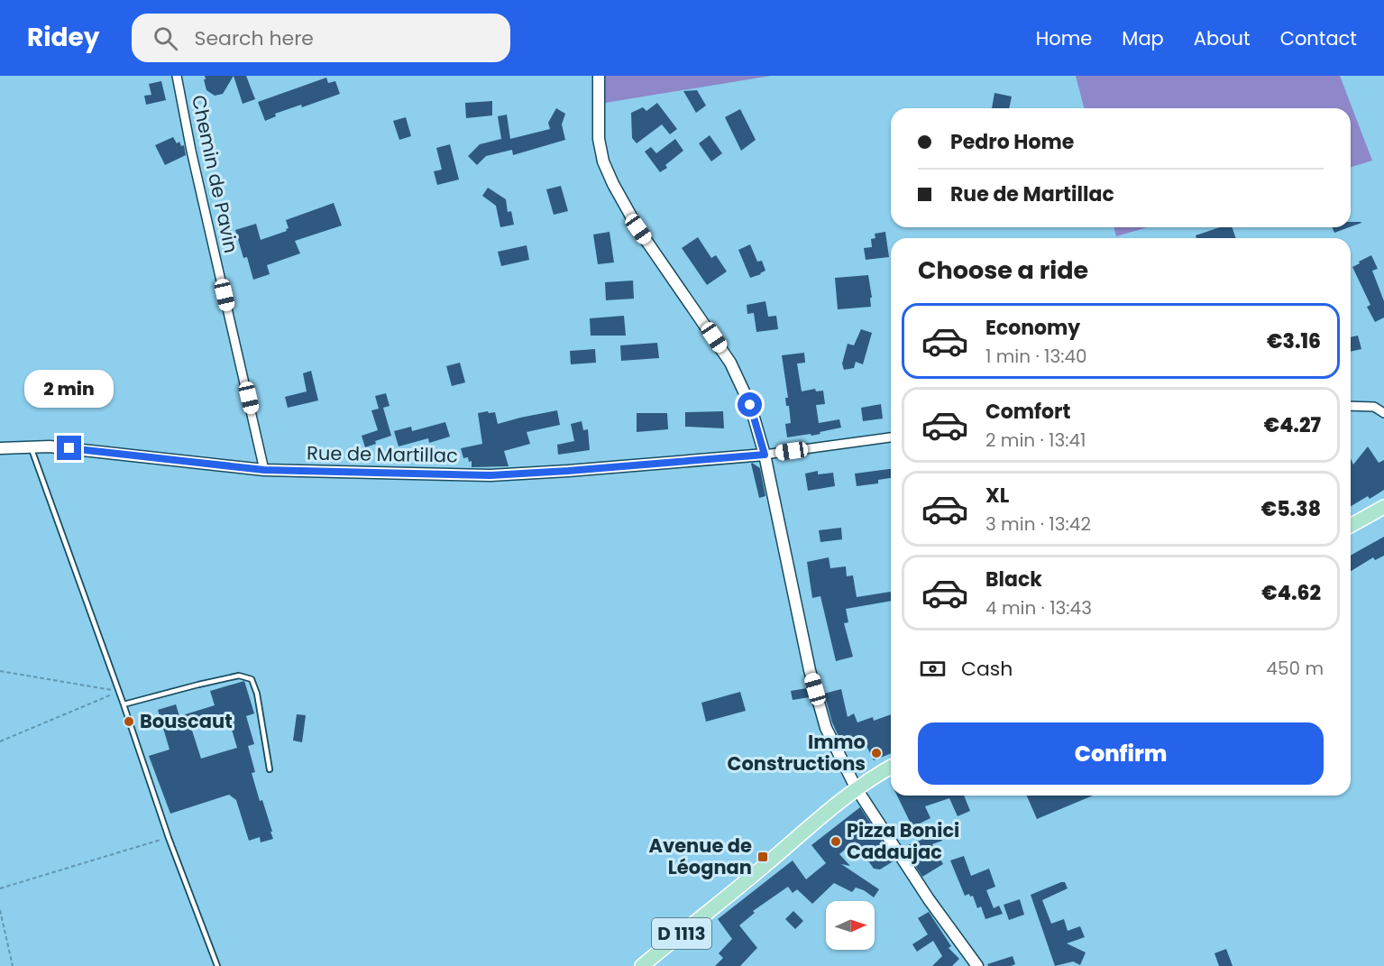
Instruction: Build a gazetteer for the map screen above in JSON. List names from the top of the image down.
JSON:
{
  "streets": {
    "main road": ["D 1113"],
    "street": ["Chemin de Pavin", "Rue de Martillac"]
  },
  "crossings": [
    ["Chemin de Pavin", "Rue de Martillac"]
  ],
  "places": {
    "other": ["Bouscaut", "Immo Constructions", "Pizza Bonici Cadaujac"],
    "transit": ["Avenue de Léognan"]
  },
  "north": "right",
  "page": {
    "header": "Ridey",
    "search": "Search here",
    "nav": [
      "Home",
      "Map",
      "About",
      "Contact"
    ],
    "banner": ["Pedro Home", "Rue de Martillac"],
    "heading": "Choose a ride",
    "list": [
      {
        "name": "Economy",
        "note": "1 min · 13:40",
        "value": "€3.16"
      },
      {
        "name": "Comfort",
        "note": "2 min · 13:41",
        "value": "€4.27"
      },
      {
        "name": "XL",
        "note": "3 min · 13:42",
        "value": "€5.38"
      },
      {
        "name": "Black",
        "note": "4 min · 13:43",
        "value": "€4.62"
      }
    ],
    "bubble": "2 min",
    "pay": ["Cash", "450 m"],
    "buttons": "Confirm"
  }
}
